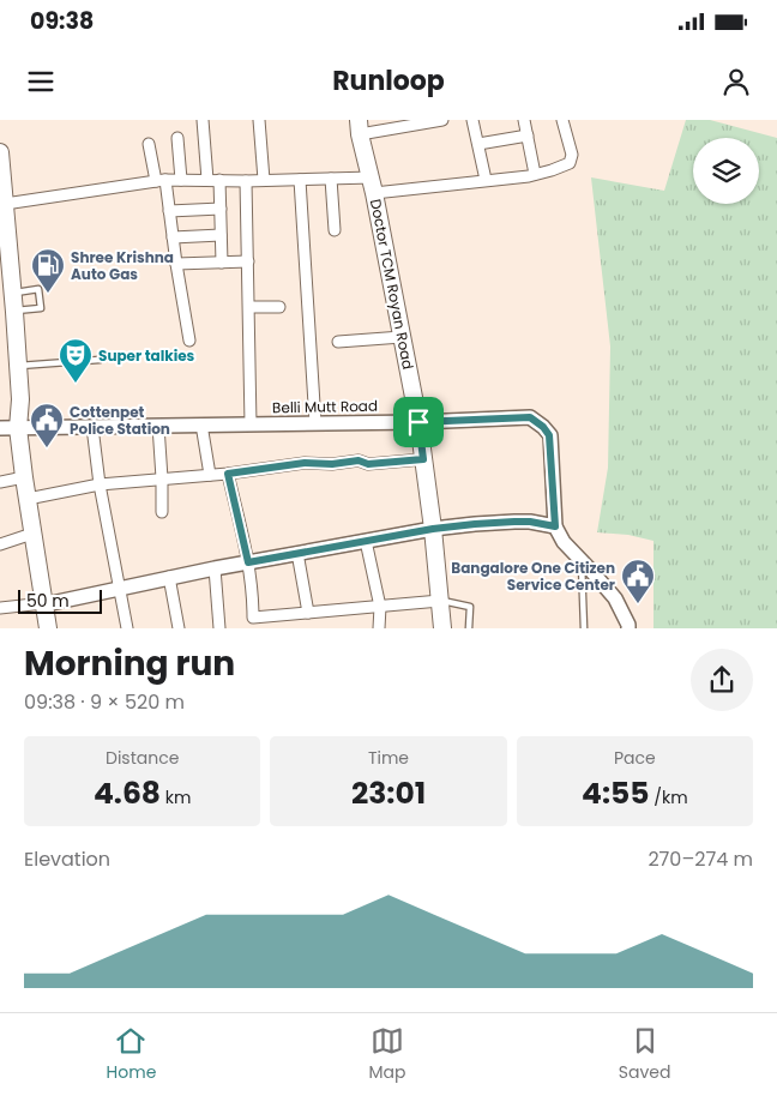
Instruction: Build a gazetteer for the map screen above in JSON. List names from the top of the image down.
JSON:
{
  "streets": {
    "main road": ["Doctor TCM Royan Road"],
    "street": ["Belli Mutt Road"]
  },
  "crossings": [
    ["Doctor TCM Royan Road", "Belli Mutt Road"]
  ],
  "places": {
    "fuel station": ["Shree Krishna Auto Gas"],
    "theatre": ["Super talkies"],
    "public building": ["Cottenpet Police Station", "Bangalore One Citizen Service Center"]
  },
  "scale_bar": "50 m",
  "page": {
    "status": "09:38",
    "header": "Runloop",
    "scale": "50 m",
    "heading": ["Morning run", "09:38 · 9 × 520 m"],
    "stats": [
      ["Distance", "4.68 km"],
      ["Time", "23:01"],
      ["Pace", "4:55 /km"]
    ],
    "chart": ["Elevation", "270–274 m"],
    "tabs": ["Home", "Map", "Saved"]
  }
}
